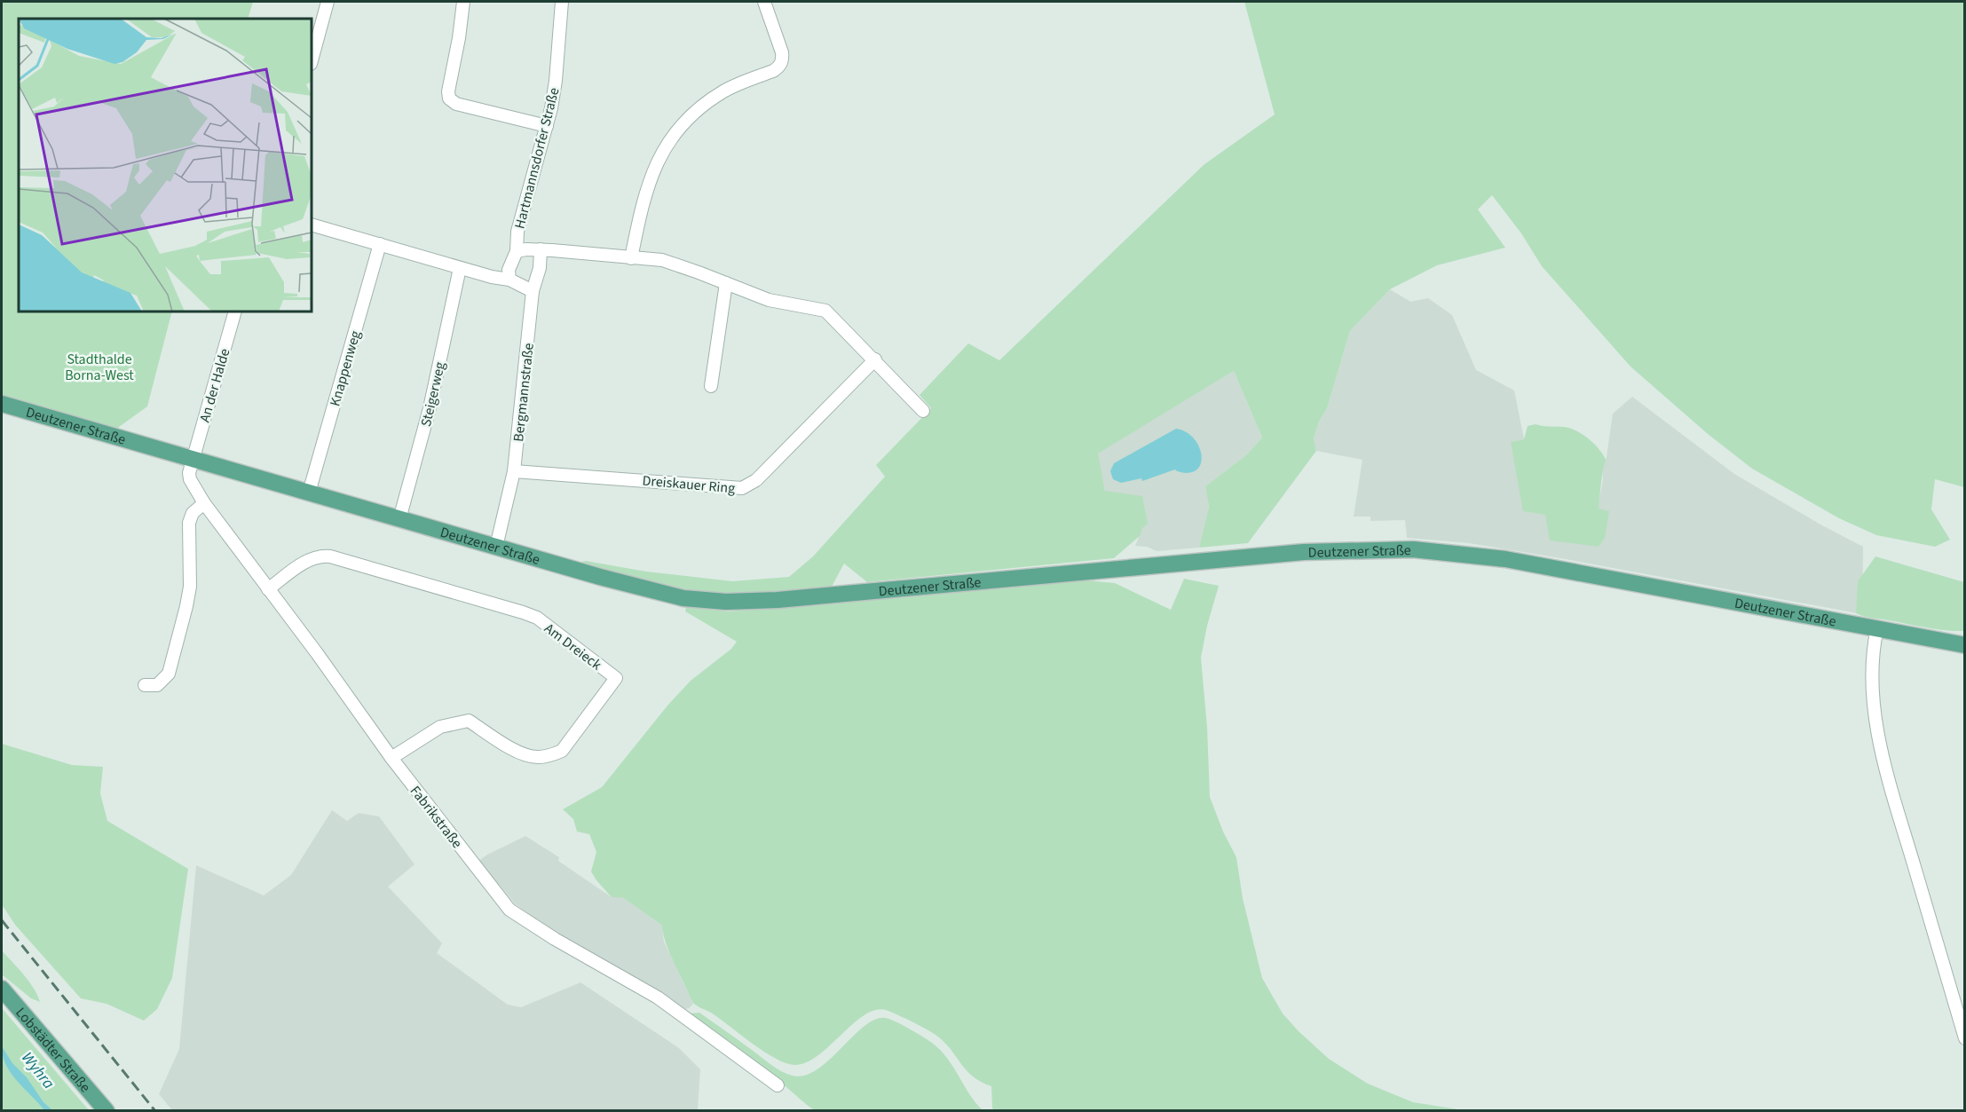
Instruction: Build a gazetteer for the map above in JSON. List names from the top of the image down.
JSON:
{
  "streets": {
    "main road": ["Deutzener Straße", "Lobstädter Straße"],
    "street": [
      "Hartmannsdorfer Straße",
      "Knappenweg",
      "An der Halde",
      "Bergmannstraße",
      "Steigerweg",
      "Dreiskauer Ring",
      "Am Dreieck",
      "Fabrikstraße"
    ]
  },
  "crossings": [
    ["Knappenweg", "Deutzener Straße"],
    ["An der Halde", "Deutzener Straße"],
    ["An der Halde", "Fabrikstraße"],
    ["Bergmannstraße", "Deutzener Straße"],
    ["Bergmannstraße", "Dreiskauer Ring"],
    ["Steigerweg", "Deutzener Straße"],
    ["Deutzener Straße", "Fabrikstraße"],
    ["Am Dreieck", "Fabrikstraße"]
  ],
  "water": ["Wyhra"],
  "parks": ["Stadthalde Borna-West"]
}
